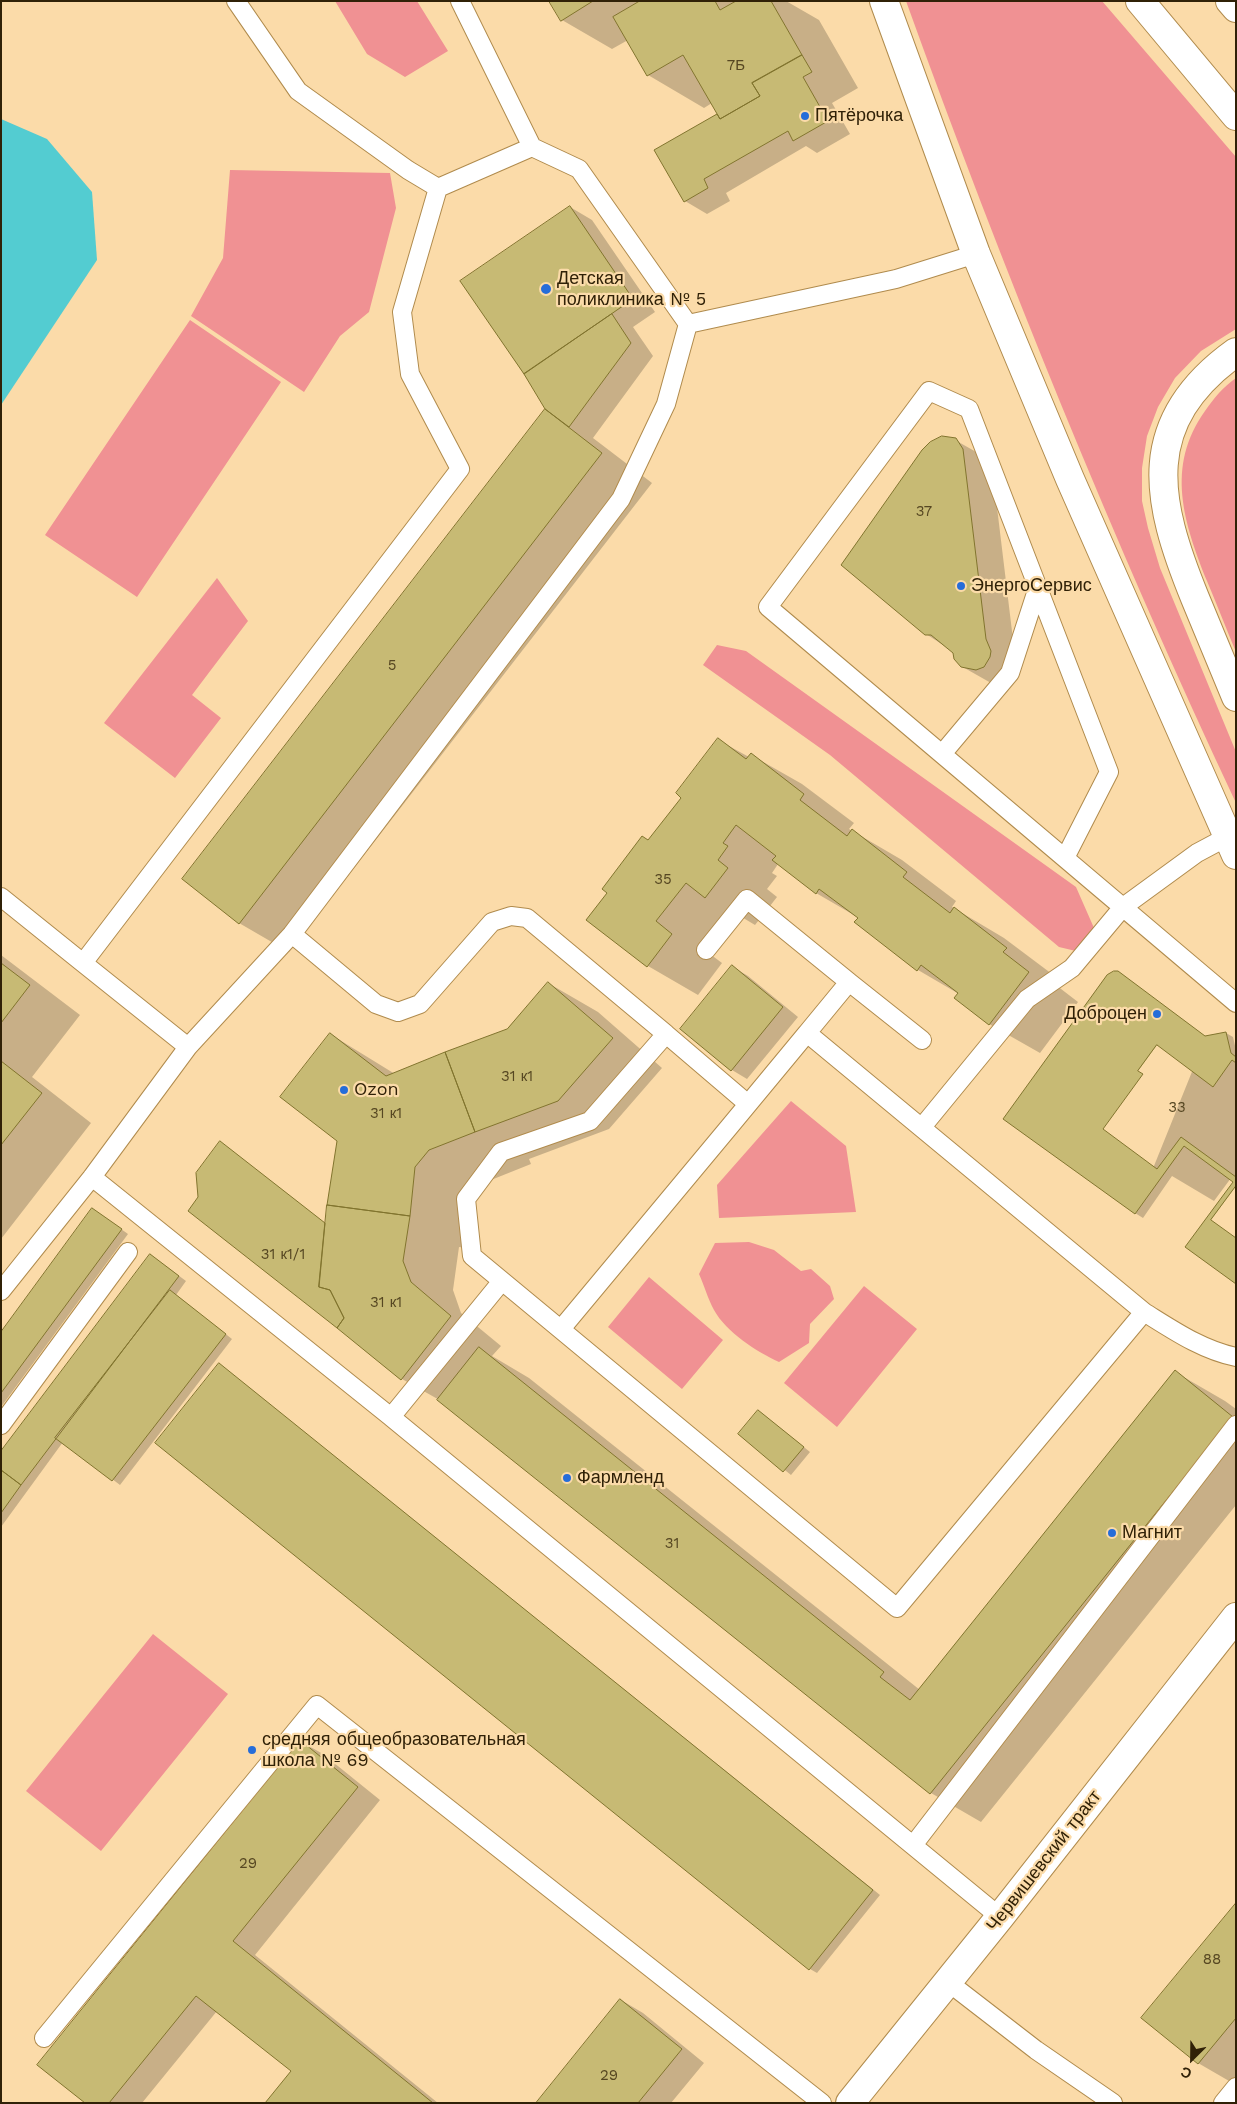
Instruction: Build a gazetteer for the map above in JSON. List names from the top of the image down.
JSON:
{
  "streets": {
    "main road": ["Червишевский тракт"]
  },
  "places": [
    "Пятёрочка",
    "Детская поликлиника № 5",
    "ЭнергоСервис",
    "Доброцен",
    "Ozon",
    "Фармленд",
    "Магнит",
    "средняя общеобразовательная школа № 69"
  ],
  "house_numbers": [
    "7Б",
    "37",
    "5",
    "35",
    "31 к1",
    "33",
    "31 к1",
    "31 к1/1",
    "31 к1",
    "31",
    "29",
    "88",
    "29"
  ],
  "north": "bottom left"
}
